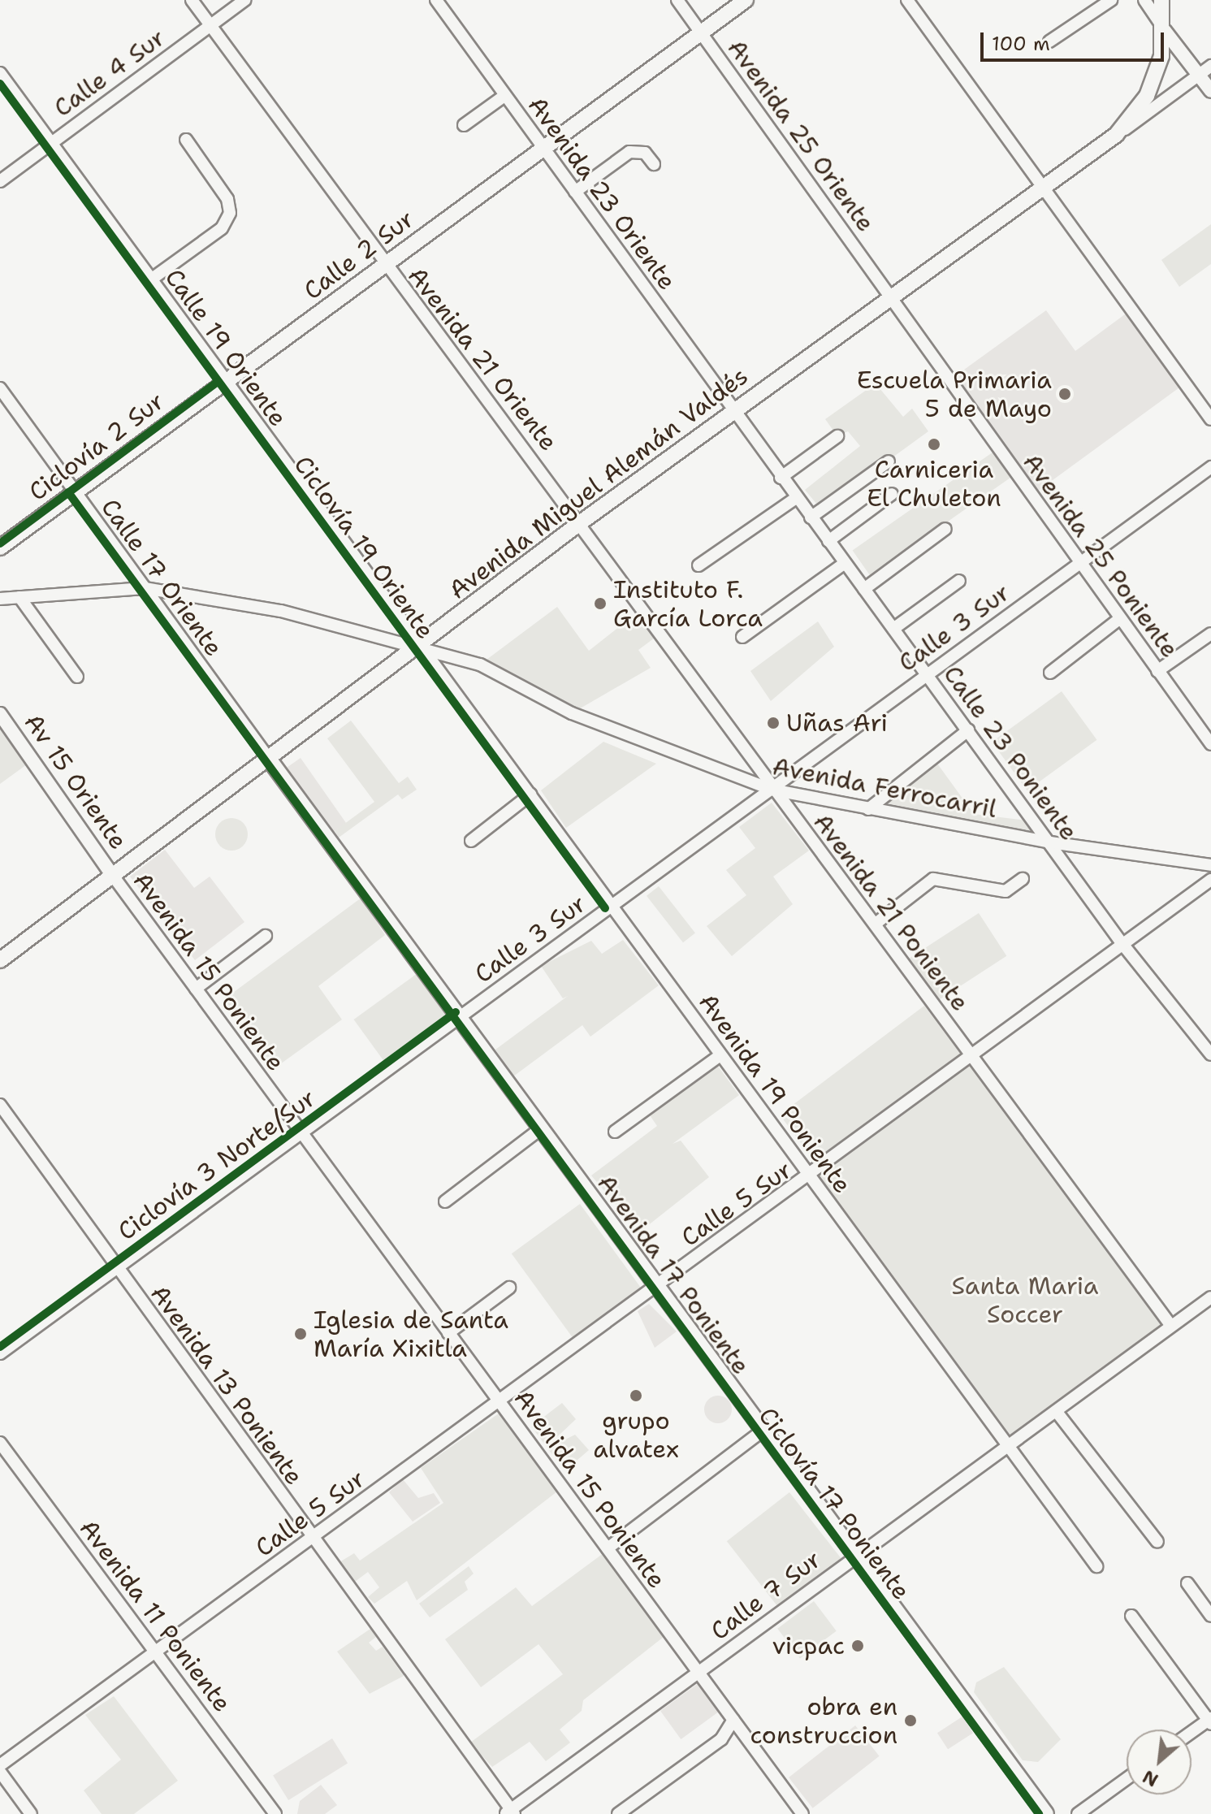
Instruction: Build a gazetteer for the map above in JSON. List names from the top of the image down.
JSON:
{
  "streets": {
    "main road": ["Calle 2 Sur", "Avenida Miguel Alemán Valdés", "Avenida 17 Poniente"],
    "street": [
      "Calle 4 Sur",
      "Avenida 25 Oriente",
      "Avenida 23 Oriente",
      "Calle 19 Oriente",
      "Avenida 21 Oriente",
      "Avenida 25 Poniente",
      "Calle 17 Oriente",
      "Calle 3 Sur",
      "Calle 23 Poniente",
      "Av 15 Oriente",
      "Avenida Ferrocarril",
      "Avenida 21 Poniente",
      "Avenida 15 Poniente",
      "Avenida 19 Poniente",
      "Calle 5 Sur",
      "Avenida 13 Poniente",
      "Calle 7 Sur",
      "Avenida 11 Poniente"
    ],
    "cycle path": ["Ciclovía 2 Sur", "Ciclovía 19 Oriente", "Ciclovía 3 Norte/Sur"]
  },
  "crossings": [
    ["Calle 4 Sur", "Calle 19 Oriente"],
    ["Calle 4 Sur", "Avenida 21 Oriente"],
    ["Avenida 25 Oriente", "Calle 2 Sur"],
    ["Avenida 25 Oriente", "Avenida Miguel Alemán Valdés"],
    ["Avenida 25 Oriente", "Avenida 25 Poniente"],
    ["Avenida 23 Oriente", "Calle 2 Sur"],
    ["Avenida 23 Oriente", "Avenida Miguel Alemán Valdés"],
    ["Avenida 23 Oriente", "Calle 23 Poniente"],
    ["Calle 2 Sur", "Calle 19 Oriente"],
    ["Calle 2 Sur", "Avenida 21 Oriente"],
    ["Calle 2 Sur", "Calle 17 Oriente"],
    ["Calle 19 Oriente", "Avenida Miguel Alemán Valdés"],
    ["Calle 19 Oriente", "Avenida Ferrocarril"],
    ["Calle 19 Oriente", "Avenida 19 Poniente"],
    ["Avenida 21 Oriente", "Avenida Miguel Alemán Valdés"],
    ["Avenida 21 Oriente", "Avenida 21 Poniente"],
    ["Avenida Miguel Alemán Valdés", "Avenida 25 Poniente"],
    ["Avenida Miguel Alemán Valdés", "Calle 17 Oriente"],
    ["Avenida Miguel Alemán Valdés", "Calle 23 Poniente"],
    ["Avenida Miguel Alemán Valdés", "Av 15 Oriente"],
    ["Avenida Miguel Alemán Valdés", "Avenida Ferrocarril"],
    ["Avenida Miguel Alemán Valdés", "Avenida 21 Poniente"],
    ["Avenida Miguel Alemán Valdés", "Avenida 15 Poniente"],
    ["Avenida Miguel Alemán Valdés", "Avenida 19 Poniente"],
    ["Avenida Miguel Alemán Valdés", "Avenida 17 Poniente"],
    ["Avenida 25 Poniente", "Calle 3 Sur"],
    ["Calle 17 Oriente", "Avenida Ferrocarril"],
    ["Calle 17 Oriente", "Avenida 17 Poniente"],
    ["Calle 3 Sur", "Calle 23 Poniente"],
    ["Calle 3 Sur", "Avenida Ferrocarril"],
    ["Calle 3 Sur", "Avenida 21 Poniente"],
    ["Calle 3 Sur", "Avenida 15 Poniente"],
    ["Calle 3 Sur", "Avenida 19 Poniente"],
    ["Calle 3 Sur", "Avenida 17 Poniente"],
    ["Calle 3 Sur", "Avenida 13 Poniente"],
    ["Calle 23 Poniente", "Avenida Ferrocarril"],
    ["Calle 23 Poniente", "Calle 5 Sur"],
    ["Av 15 Oriente", "Avenida 15 Poniente"],
    ["Avenida Ferrocarril", "Avenida 21 Poniente"],
    ["Avenida Ferrocarril", "Avenida 19 Poniente"],
    ["Avenida 21 Poniente", "Calle 5 Sur"],
    ["Avenida 21 Poniente", "Calle 7 Sur"],
    ["Avenida 15 Poniente", "Calle 5 Sur"],
    ["Avenida 15 Poniente", "Calle 7 Sur"],
    ["Avenida 19 Poniente", "Calle 5 Sur"],
    ["Avenida 19 Poniente", "Calle 7 Sur"],
    ["Calle 5 Sur", "Avenida 17 Poniente"],
    ["Calle 5 Sur", "Avenida 13 Poniente"],
    ["Calle 5 Sur", "Avenida 11 Poniente"],
    ["Avenida 17 Poniente", "Calle 7 Sur"],
    ["Avenida 13 Poniente", "Calle 7 Sur"]
  ],
  "parks": ["Santa Maria Soccer"],
  "places": [
    "Escuela Primaria 5 de Mayo",
    "Carniceria El Chuleton",
    "Instituto F. García Lorca",
    "Uñas Ari",
    "Iglesia de Santa María Xixitla",
    "grupo alvatex",
    "vicpac",
    "obra en construccion"
  ],
  "scale_bar": "100 m",
  "north": "bottom left"
}
